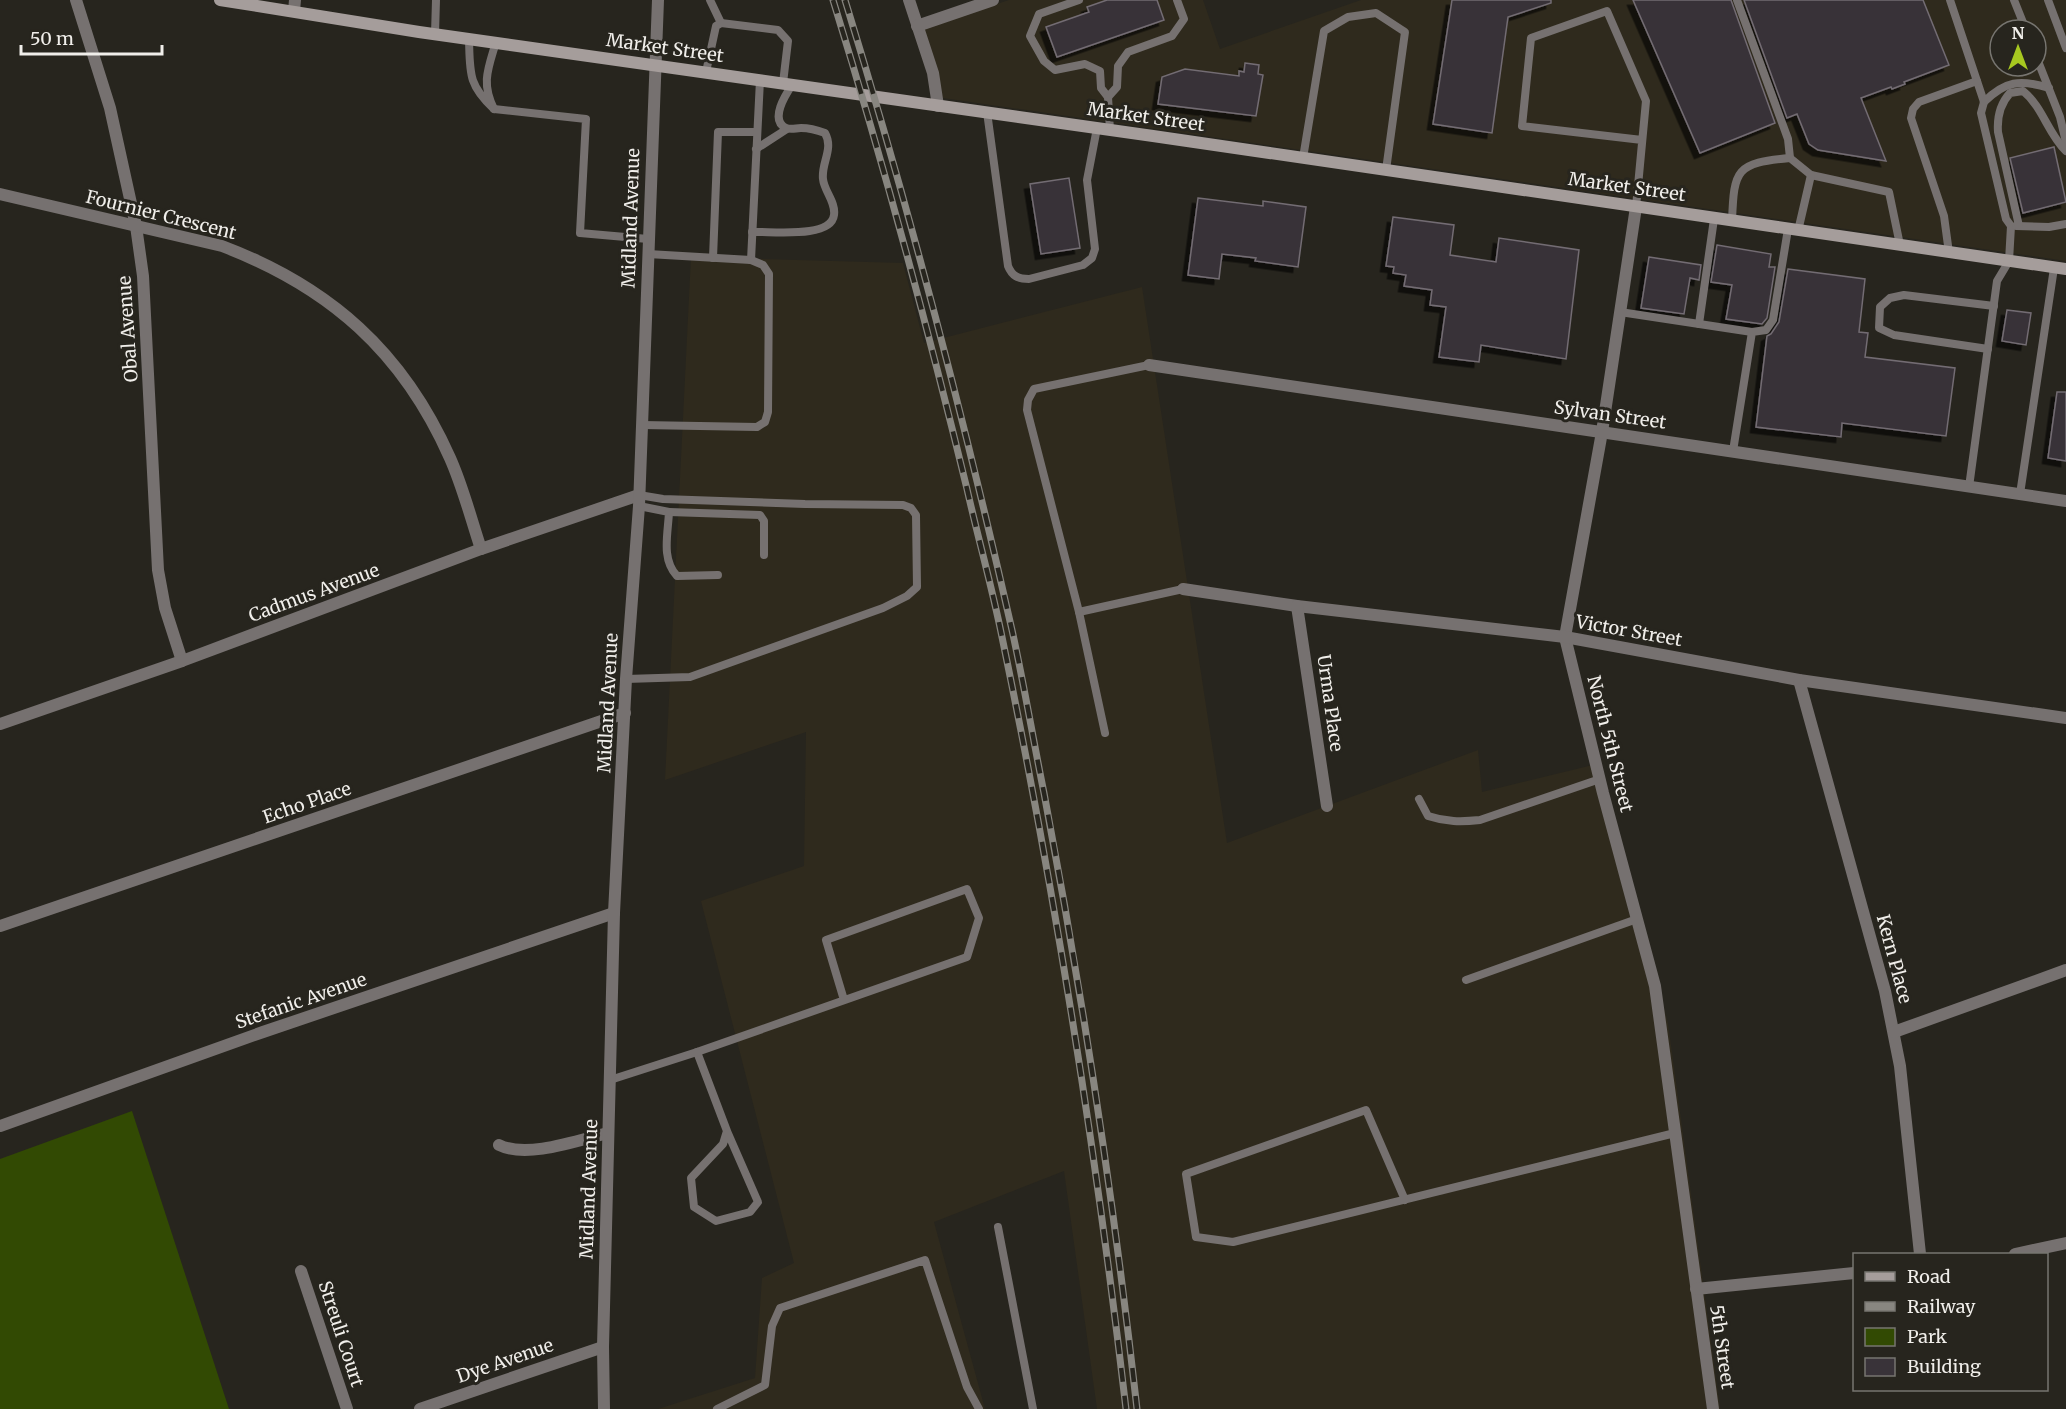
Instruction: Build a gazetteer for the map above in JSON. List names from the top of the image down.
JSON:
{
  "streets": {
    "main road": ["Market Street"],
    "street": [
      "Fournier Crescent",
      "Midland Avenue",
      "Obal Avenue",
      "Sylvan Street",
      "Cadmus Avenue",
      "Victor Street",
      "Urma Place",
      "North 5th Street",
      "Echo Place",
      "Kern Place",
      "Stefanic Avenue",
      "Streuli Court",
      "5th Street",
      "Dye Avenue"
    ]
  },
  "crossings": [
    ["Market Street", "Midland Avenue"],
    ["Market Street", "North 5th Street"],
    ["Fournier Crescent", "Obal Avenue"],
    ["Fournier Crescent", "Cadmus Avenue"],
    ["Midland Avenue", "Cadmus Avenue"],
    ["Midland Avenue", "Echo Place"],
    ["Midland Avenue", "Stefanic Avenue"],
    ["Midland Avenue", "Dye Avenue"],
    ["Obal Avenue", "Cadmus Avenue"],
    ["Sylvan Street", "North 5th Street"],
    ["Victor Street", "Urma Place"],
    ["Victor Street", "North 5th Street"],
    ["Victor Street", "Kern Place"],
    ["North 5th Street", "5th Street"]
  ],
  "legend": [
    "Road",
    "Railway",
    "Park",
    "Building"
  ],
  "scale_bar": "50 m",
  "north": "top"
}
